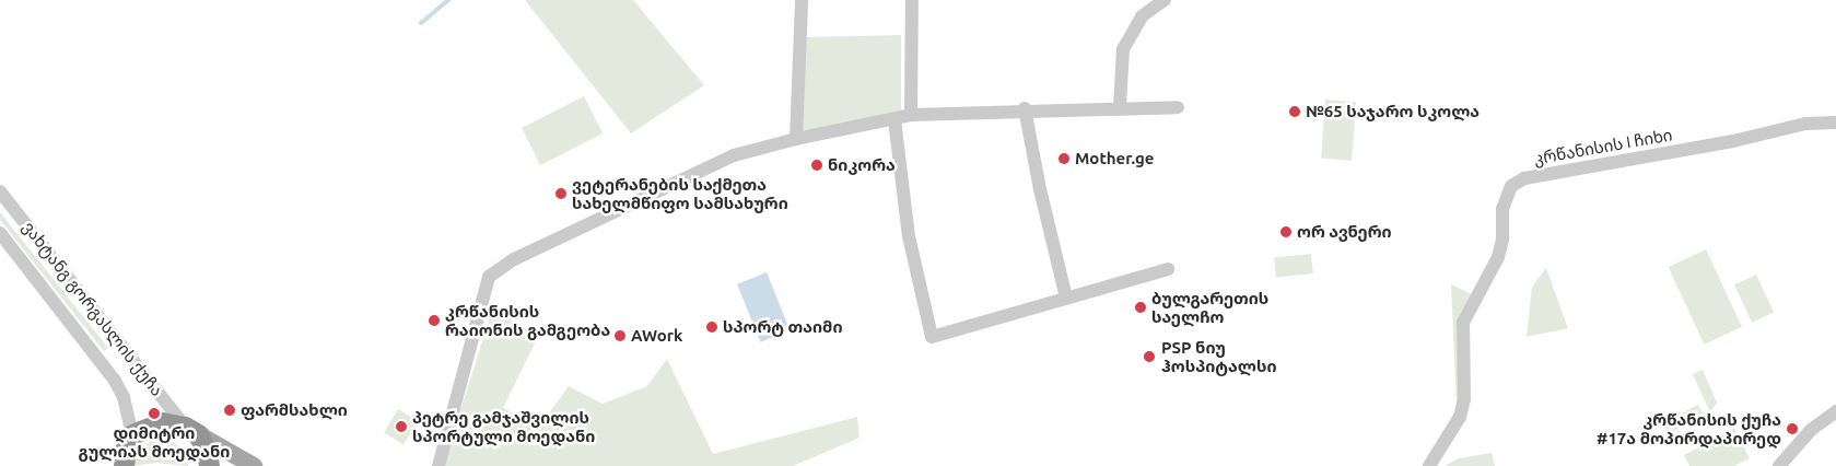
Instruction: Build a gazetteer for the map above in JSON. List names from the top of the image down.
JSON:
{
  "streets": {
    "main road": ["ვახტანგ გორგასლის ქუჩა"],
    "street": ["კრწანისის I ჩიხი"]
  },
  "places": [
    "№65 საჯარო სკოლა",
    "Mother.ge",
    "ნიკორა",
    "ვეტერანების საქმეთა სახელმწიფო სამსახური",
    "ორ ავნერი",
    "ბულგარეთის საელჩო",
    "კრწანისის რაიონის გამგეობა",
    "სპორტ თაიმი",
    "AWork",
    "PSP ნიუ ჰოსპიტალსი",
    "ფარმსახლი",
    "დიმიტრი გულიას მოედანი",
    "პეტრე გამჯაშვილის სპორტული მოედანი",
    "კრწანისის ქუჩა #17ა მოპირდაპირედ"
  ]
}
